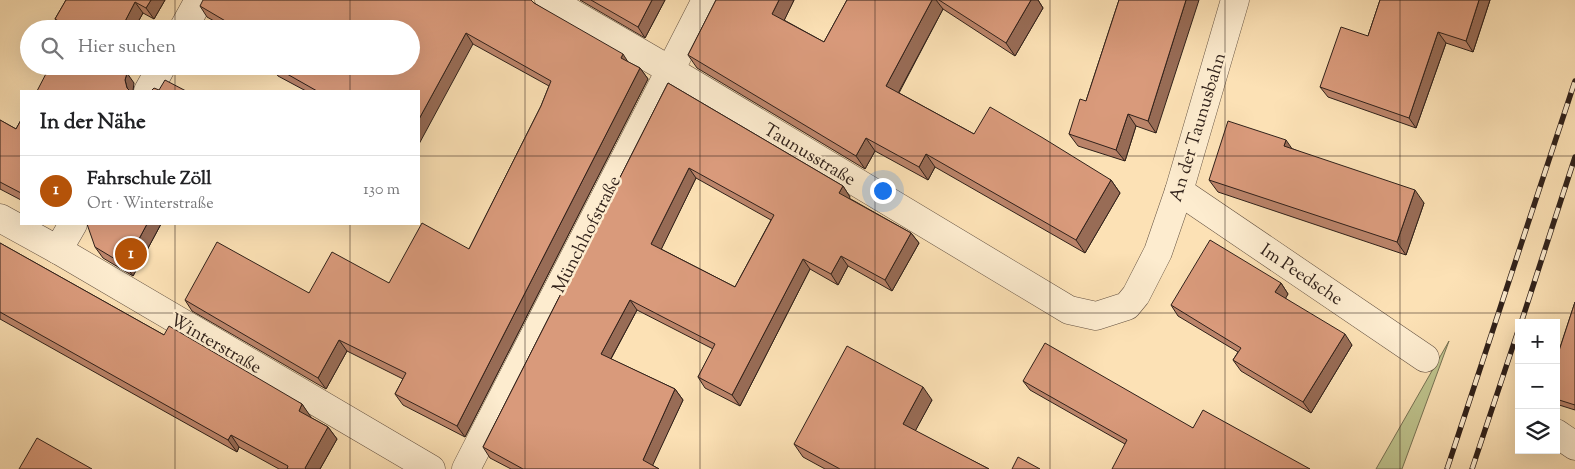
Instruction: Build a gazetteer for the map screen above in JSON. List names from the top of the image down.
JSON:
{
  "streets": {
    "street": [
      "An der Taunusbahn",
      "Taunusstraße",
      "Münchhofstraße",
      "Im Peedsche",
      "Winterstraße"
    ]
  },
  "crossings": [
    ["An der Taunusbahn", "Taunusstraße"],
    ["An der Taunusbahn", "Im Peedsche"],
    ["Taunusstraße", "Münchhofstraße"]
  ],
  "page": {
    "search": "Hier suchen",
    "heading": "In der Nähe",
    "list": [
      {
        "mark": "1",
        "name": "Fahrschule Zöll",
        "note": "Ort · Winterstraße",
        "value": "130 m"
      }
    ],
    "pins": "1",
    "map_buttons": ["+", "−"]
  }
}
